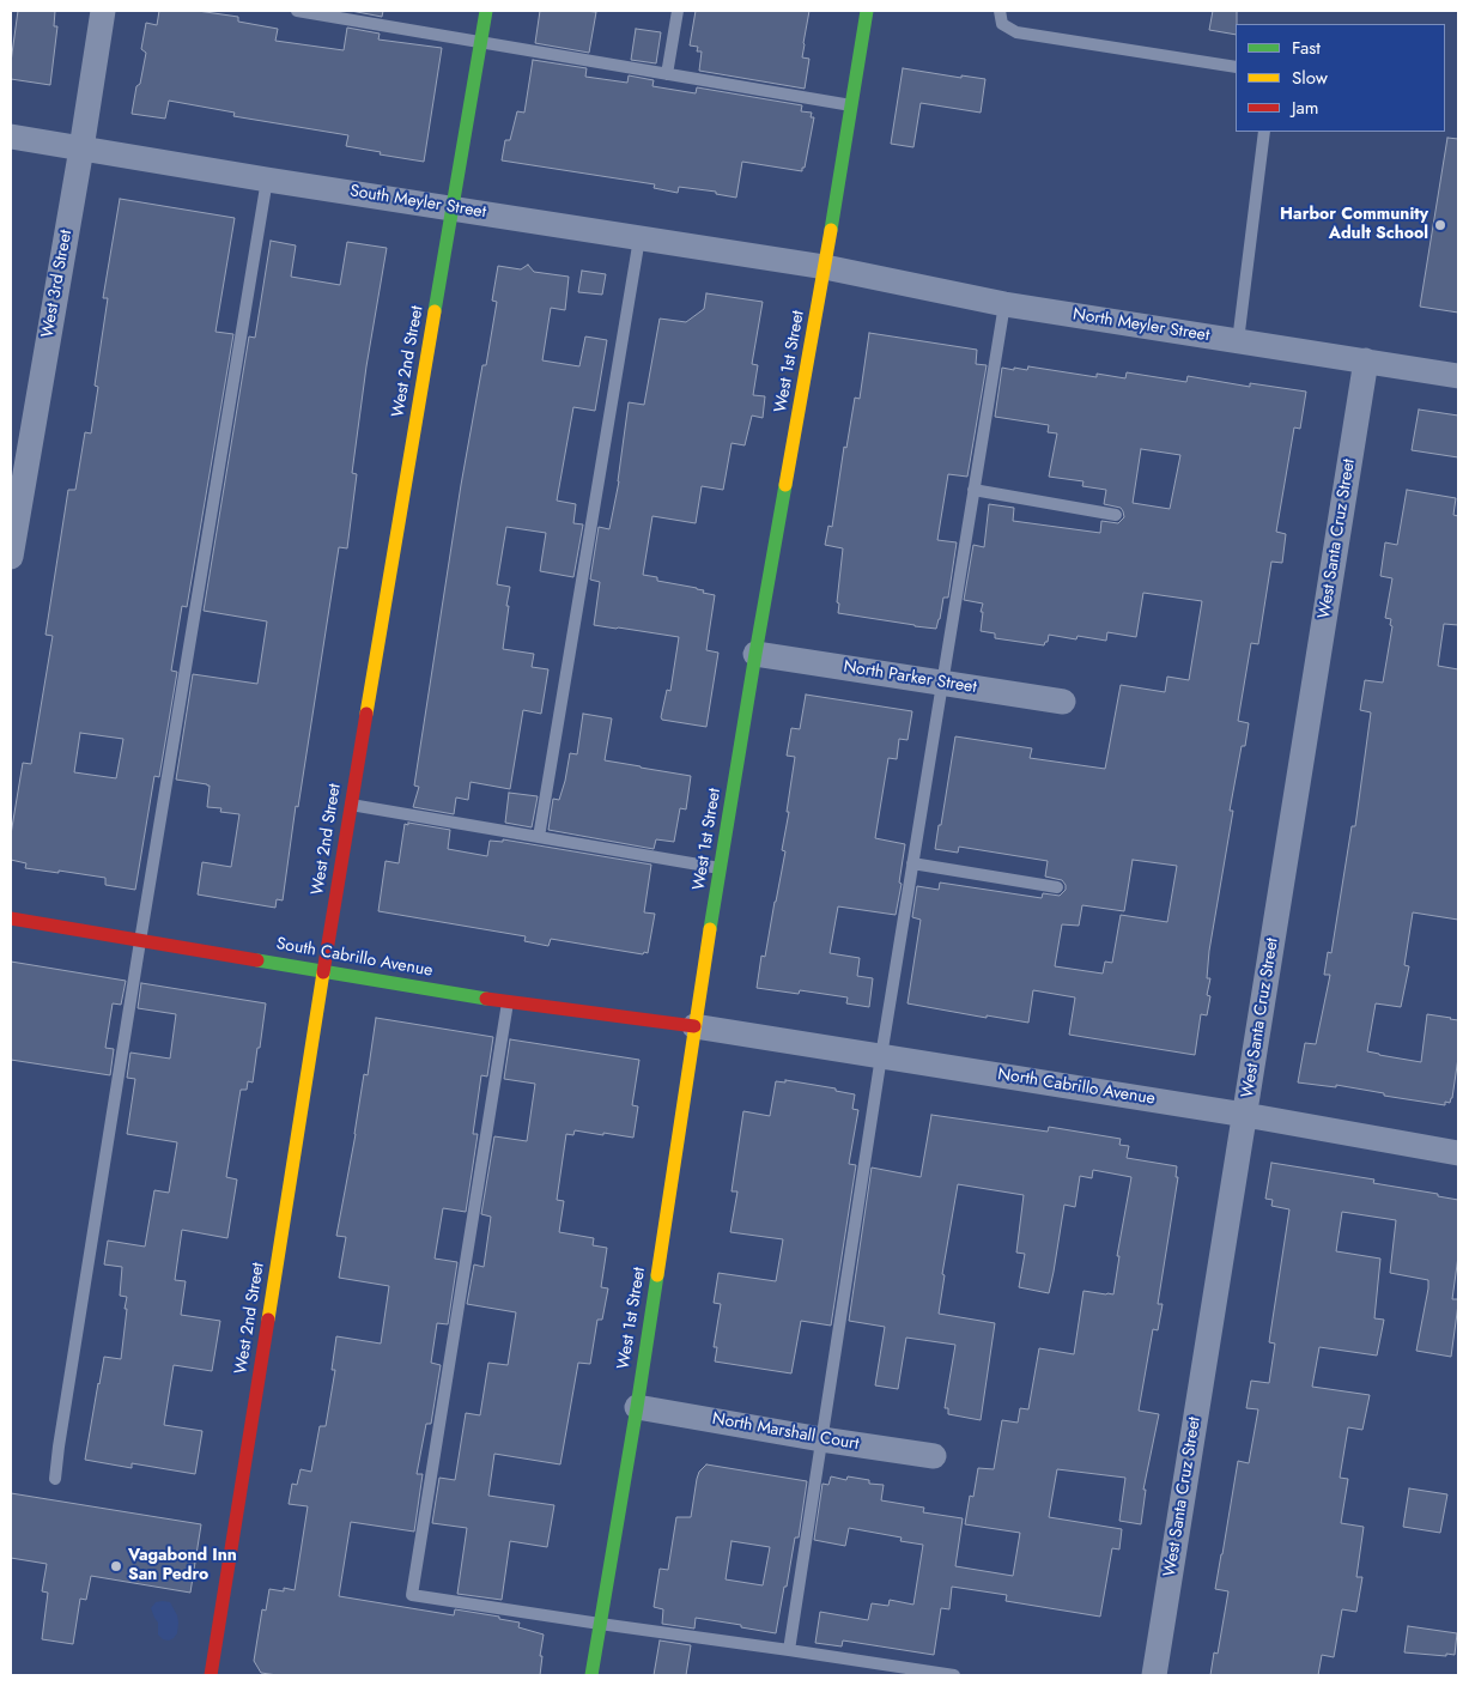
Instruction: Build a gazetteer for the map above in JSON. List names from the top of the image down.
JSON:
{
  "streets": {
    "street": [
      "South Meyler Street",
      "West 3rd Street",
      "North Meyler Street",
      "West 2nd Street",
      "West 1st Street",
      "West Santa Cruz Street",
      "North Parker Street",
      "South Cabrillo Avenue",
      "North Cabrillo Avenue",
      "North Marshall Court"
    ]
  },
  "crossings": [
    ["South Meyler Street", "West 3rd Street"],
    ["South Meyler Street", "North Meyler Street"],
    ["South Meyler Street", "West 2nd Street"],
    ["South Meyler Street", "West 1st Street"],
    ["North Meyler Street", "West 1st Street"],
    ["North Meyler Street", "West Santa Cruz Street"],
    ["West 2nd Street", "South Cabrillo Avenue"],
    ["West 1st Street", "North Parker Street"],
    ["West 1st Street", "South Cabrillo Avenue"],
    ["West 1st Street", "North Cabrillo Avenue"],
    ["West 1st Street", "North Marshall Court"],
    ["West Santa Cruz Street", "North Cabrillo Avenue"],
    ["South Cabrillo Avenue", "North Cabrillo Avenue"]
  ],
  "places": ["Harbor Community Adult School", "Vagabond Inn San Pedro"],
  "legend": ["Fast", "Slow", "Jam"]
}
